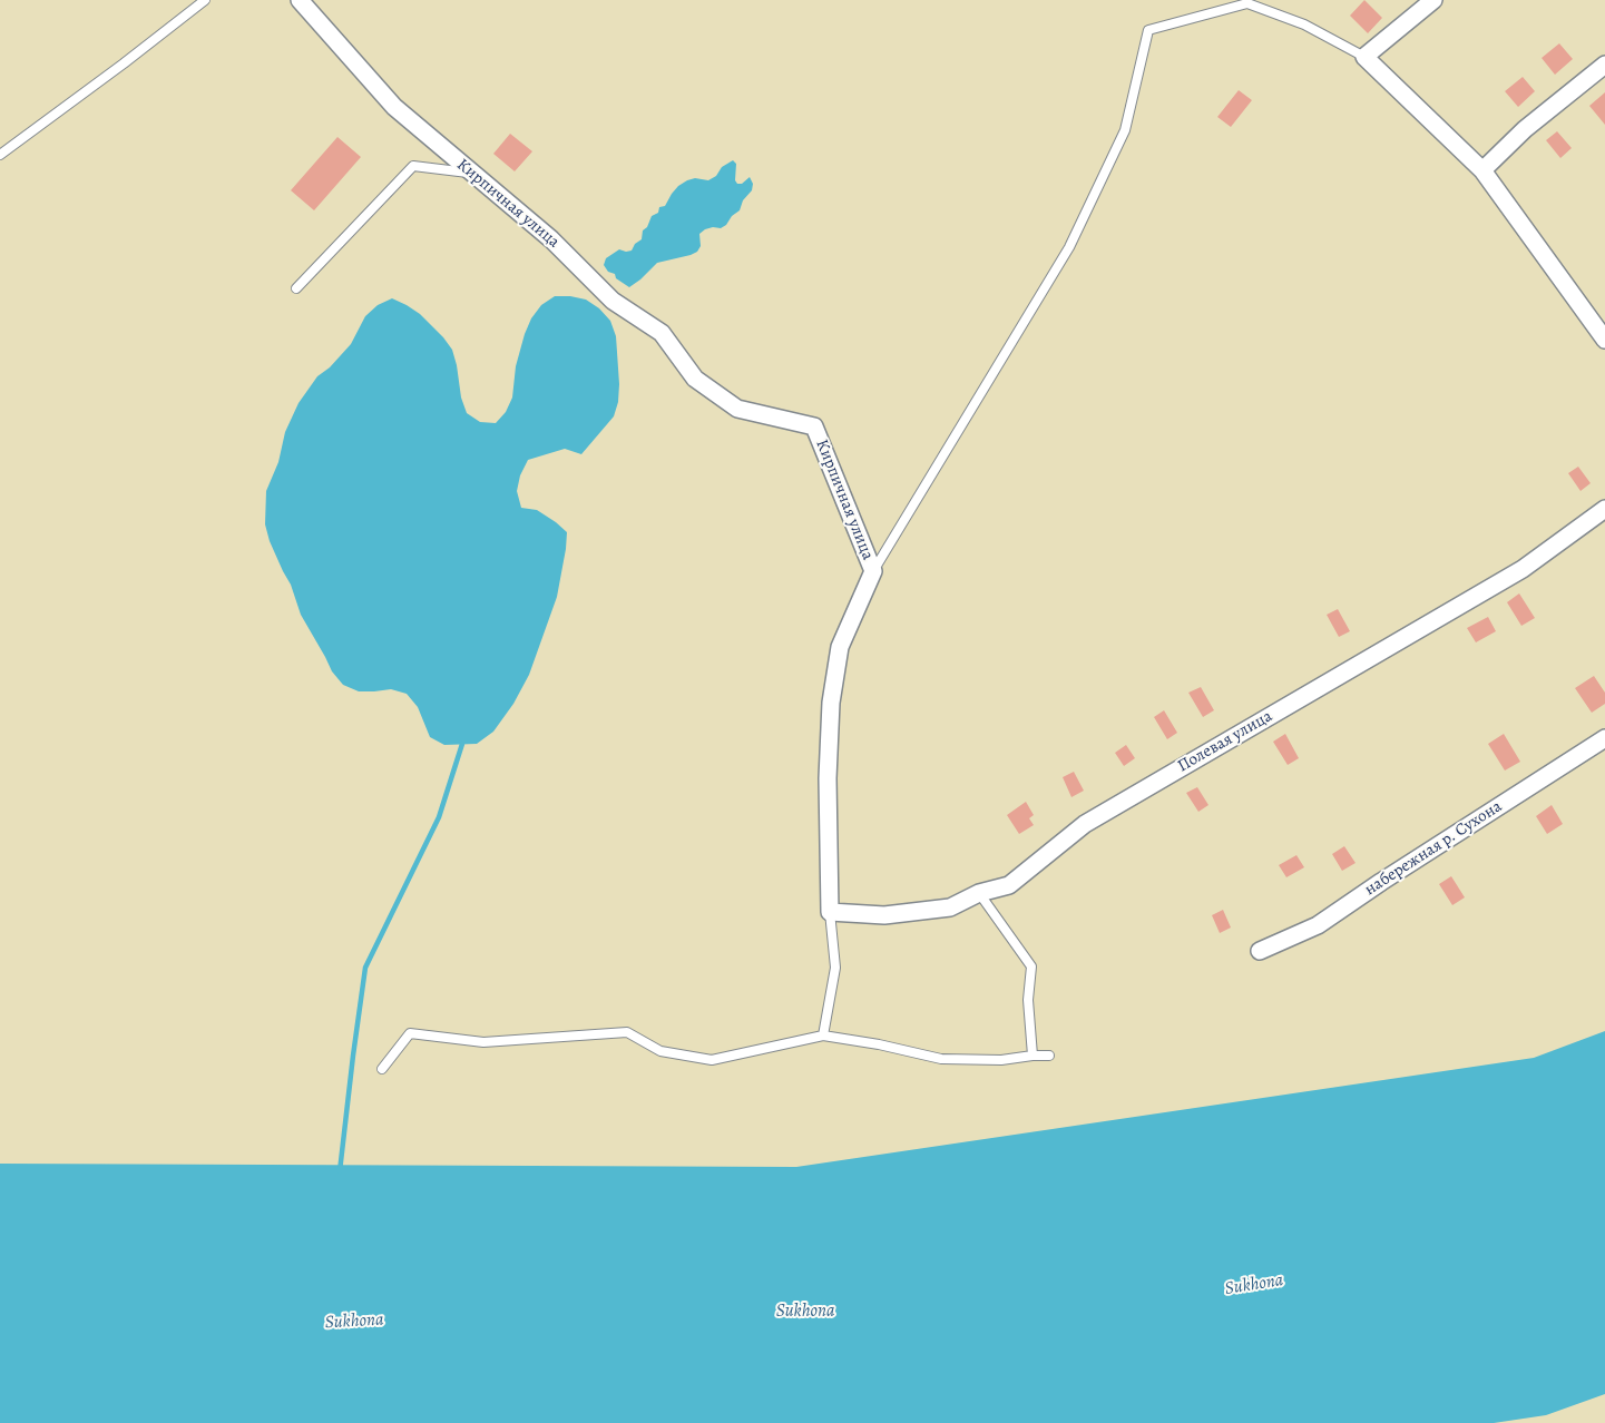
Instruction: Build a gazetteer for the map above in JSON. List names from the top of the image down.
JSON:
{
  "streets": {
    "street": ["Кирпичная улица", "Полевая улица", "набережная р. Сухона"]
  },
  "crossings": [
    ["Кирпичная улица", "Полевая улица"]
  ],
  "water": ["Sukhona"]
}
